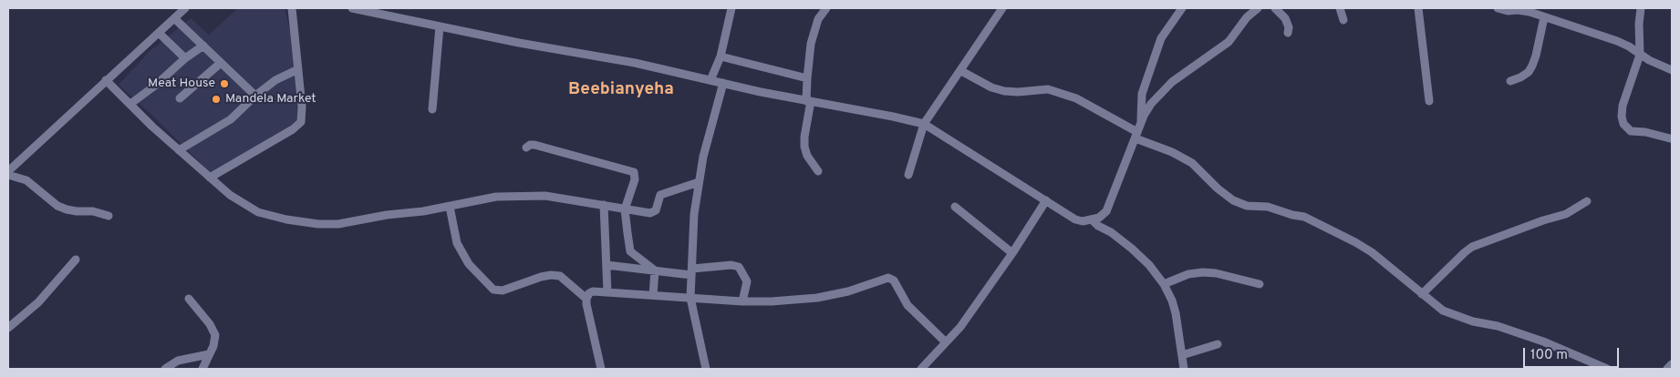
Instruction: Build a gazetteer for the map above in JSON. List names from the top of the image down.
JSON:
{
  "districts": ["Beebianyeha"],
  "places": ["Meat House", "Mandela Market"],
  "scale_bar": "100 m"
}
